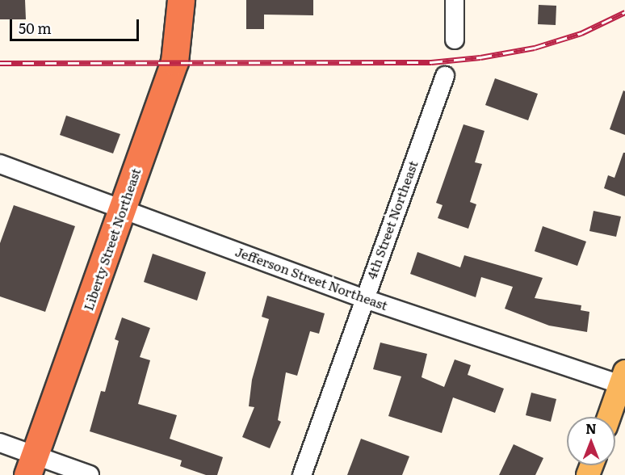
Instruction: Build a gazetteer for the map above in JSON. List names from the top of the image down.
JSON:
{
  "streets": {
    "highway": ["Liberty Street Northeast"],
    "street": ["4th Street Northeast", "Jefferson Street Northeast"]
  },
  "crossings": [
    ["4th Street Northeast", "Jefferson Street Northeast"],
    ["Liberty Street Northeast", "Jefferson Street Northeast"]
  ],
  "scale_bar": "50 m",
  "north": "top"
}
